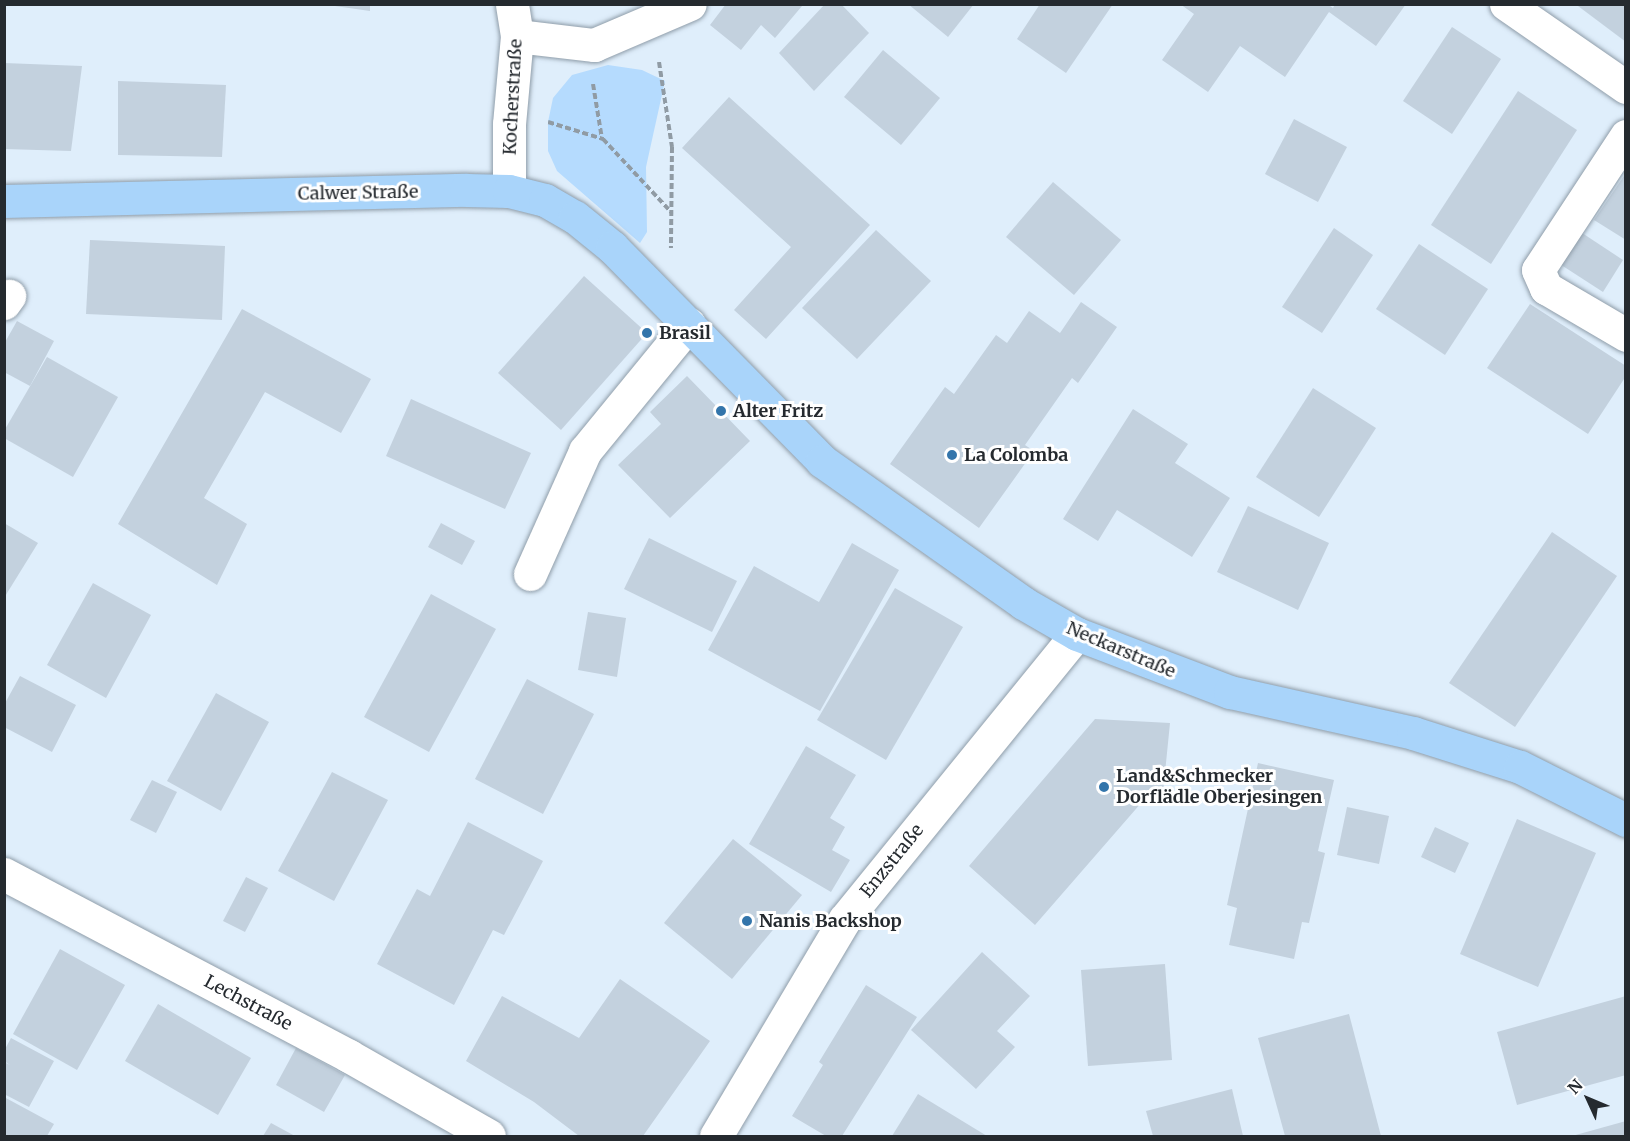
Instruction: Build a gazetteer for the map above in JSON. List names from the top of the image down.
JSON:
{
  "streets": {
    "main road": ["Calwer Straße", "Neckarstraße"],
    "street": ["Kocherstraße", "Enzstraße", "Lechstraße"]
  },
  "crossings": [
    ["Kocherstraße", "Calwer Straße"],
    ["Calwer Straße", "Neckarstraße"],
    ["Neckarstraße", "Enzstraße"]
  ],
  "places": [
    "Brasil",
    "Alter Fritz",
    "La Colomba",
    "Land&Schmecker Dorflädle Oberjesingen",
    "Nanis Backshop"
  ],
  "north": "top left"
}
